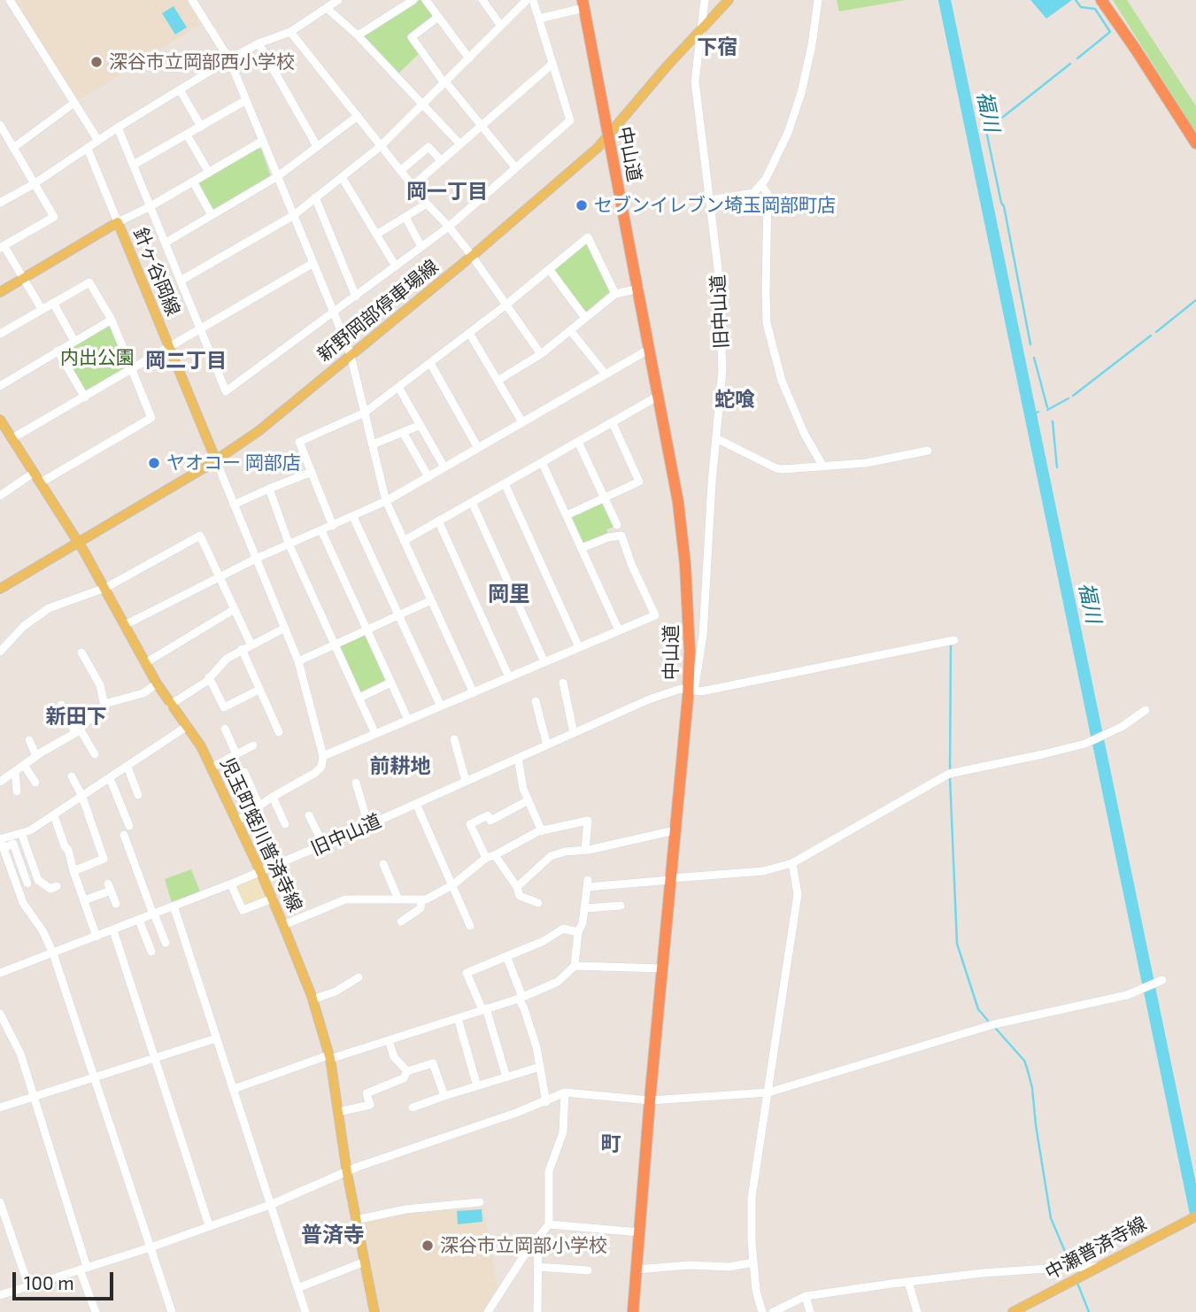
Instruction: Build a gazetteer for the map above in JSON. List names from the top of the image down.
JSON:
{
  "streets": {
    "highway": ["中山道"],
    "main road": [
      "針ヶ谷岡線",
      "新野岡部停車場線",
      "児玉町蛭川普済寺線",
      "中瀬普済寺線"
    ],
    "street": ["旧中山道"]
  },
  "crossings": [
    ["中山道", "新野岡部停車場線"],
    ["中山道", "旧中山道"],
    ["針ヶ谷岡線", "新野岡部停車場線"],
    ["新野岡部停車場線", "旧中山道"],
    ["新野岡部停車場線", "児玉町蛭川普済寺線"],
    ["旧中山道", "児玉町蛭川普済寺線"]
  ],
  "districts": [
    "下宿",
    "岡一丁目",
    "岡二丁目",
    "蛇喰",
    "岡里",
    "新田下",
    "前耕地",
    "町",
    "普済寺"
  ],
  "water": ["福川"],
  "parks": ["内出公園"],
  "places": [
    "深谷市立岡部西小学校",
    "セブンイレブン埼玉岡部町店",
    "ヤオコー 岡部店",
    "深谷市立岡部小学校"
  ],
  "scale_bar": "100 m"
}
